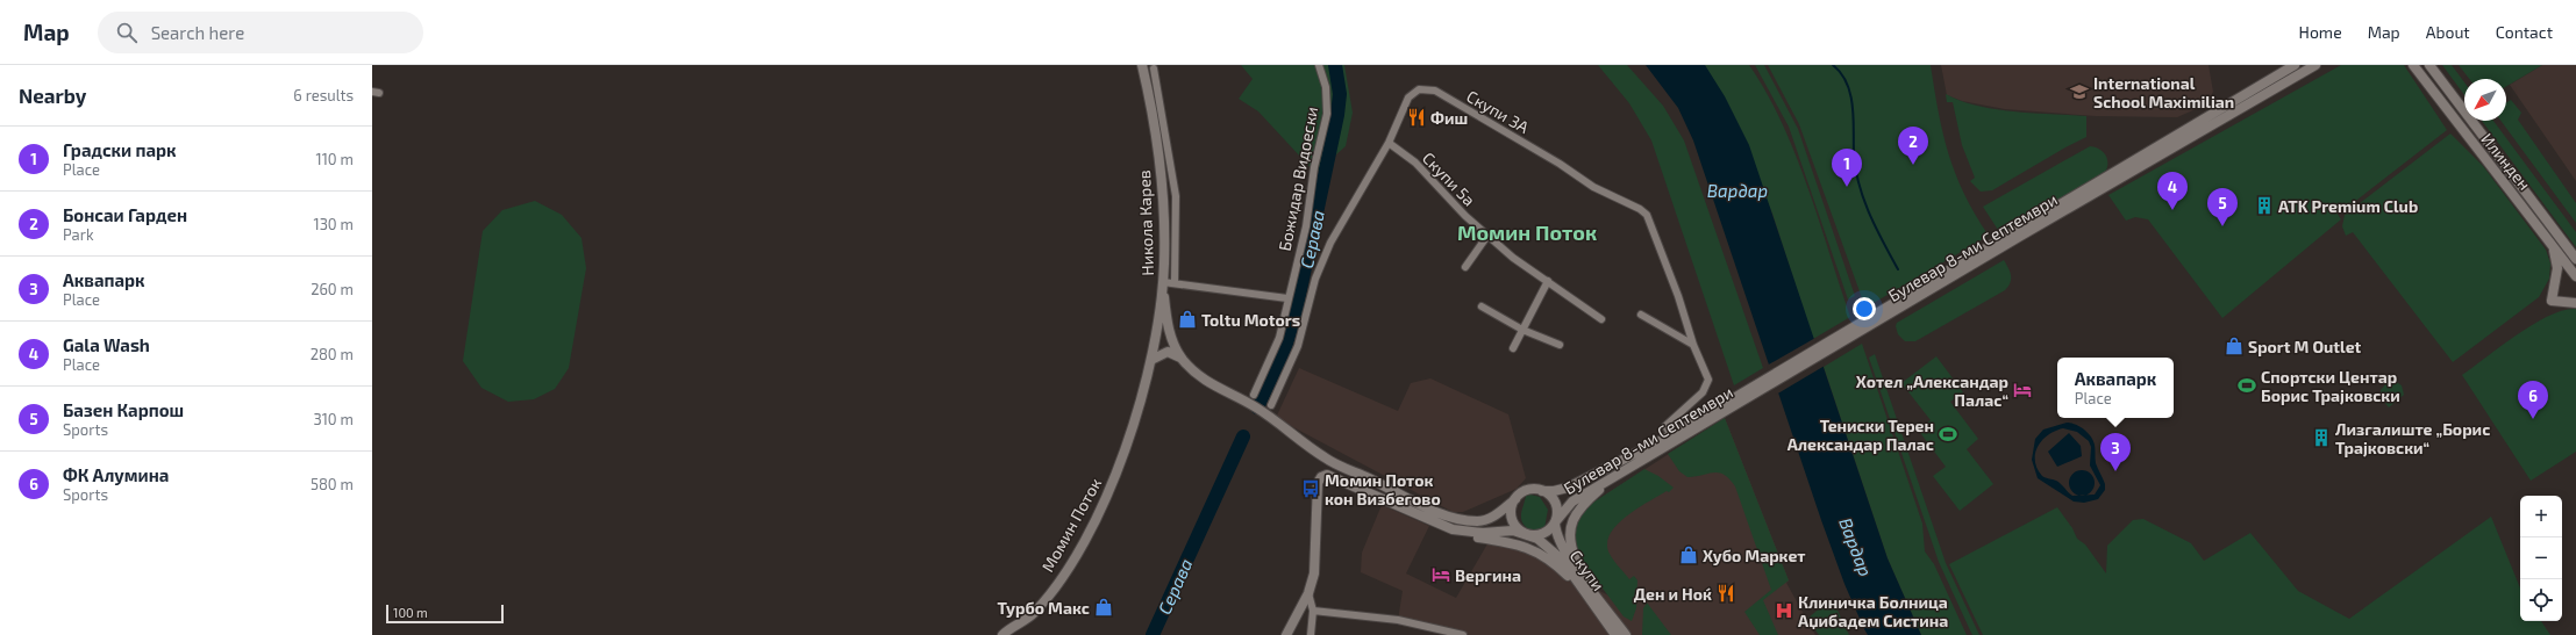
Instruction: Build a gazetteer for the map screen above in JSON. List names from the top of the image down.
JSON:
{
  "streets": {
    "street": [
      "Скупи 3А",
      "Илинден",
      "Божидар Видоески",
      "Скупи 5а",
      "Никола Карев",
      "Булевар 8-ми Септември",
      "Момин Поток",
      "Скупи"
    ]
  },
  "crossings": [
    ["Скупи 3А", "Скупи 5а"],
    ["Скупи 3А", "Булевар 8-ми Септември"],
    ["Никола Карев", "Момин Поток"],
    ["Булевар 8-ми Септември", "Скупи"]
  ],
  "districts": ["Момин Поток"],
  "water": ["Вардар", "Серава"],
  "places": {
    "school or university": ["International School Maximilian"],
    "restaurant": ["Фиш", "Ден и Ноќ"],
    "building": ["ATK Premium Club", "Лизгалиште „Борис Трајковски“"],
    "shop": [
      "Toltu Motors",
      "Sport M Outlet",
      "Хубо Маркет",
      "Турбо Макс"
    ],
    "sports": ["Спортски Центар Борис Трајковски", "Тениски Терен Александар Палас"],
    "hotel": ["Хотел „Александар Палас“", "Вергина"],
    "bus stop": ["Момин Поток кон Визбегово"],
    "hospital": ["Клиничка Болница Аџибадем Систина"]
  },
  "scale_bar": "100 m",
  "north": "bottom left",
  "page": {
    "header": "Map",
    "search": "Search here",
    "nav": [
      "Home",
      "Map",
      "About",
      "Contact"
    ],
    "heading": ["Nearby", "6 results"],
    "list": [
      {
        "mark": "1",
        "name": "Градски парк",
        "note": "Place",
        "value": "110 m"
      },
      {
        "mark": "2",
        "name": "Бонсаи Гарден",
        "note": "Park",
        "value": "130 m"
      },
      {
        "mark": "3",
        "name": "Аквапарк",
        "note": "Place",
        "value": "260 m"
      },
      {
        "mark": "4",
        "name": "Gala Wash",
        "note": "Place",
        "value": "280 m"
      },
      {
        "mark": "5",
        "name": "Базен Карпош",
        "note": "Sports",
        "value": "310 m"
      },
      {
        "mark": "6",
        "name": "ФК Алумина",
        "note": "Sports",
        "value": "580 m"
      }
    ],
    "pins": [
      "2",
      "1",
      "4",
      "5",
      "6",
      "3"
    ],
    "popup": ["Аквапарк", "Place"],
    "map_buttons": ["+", "−"],
    "scale": "100 m"
  }
}
